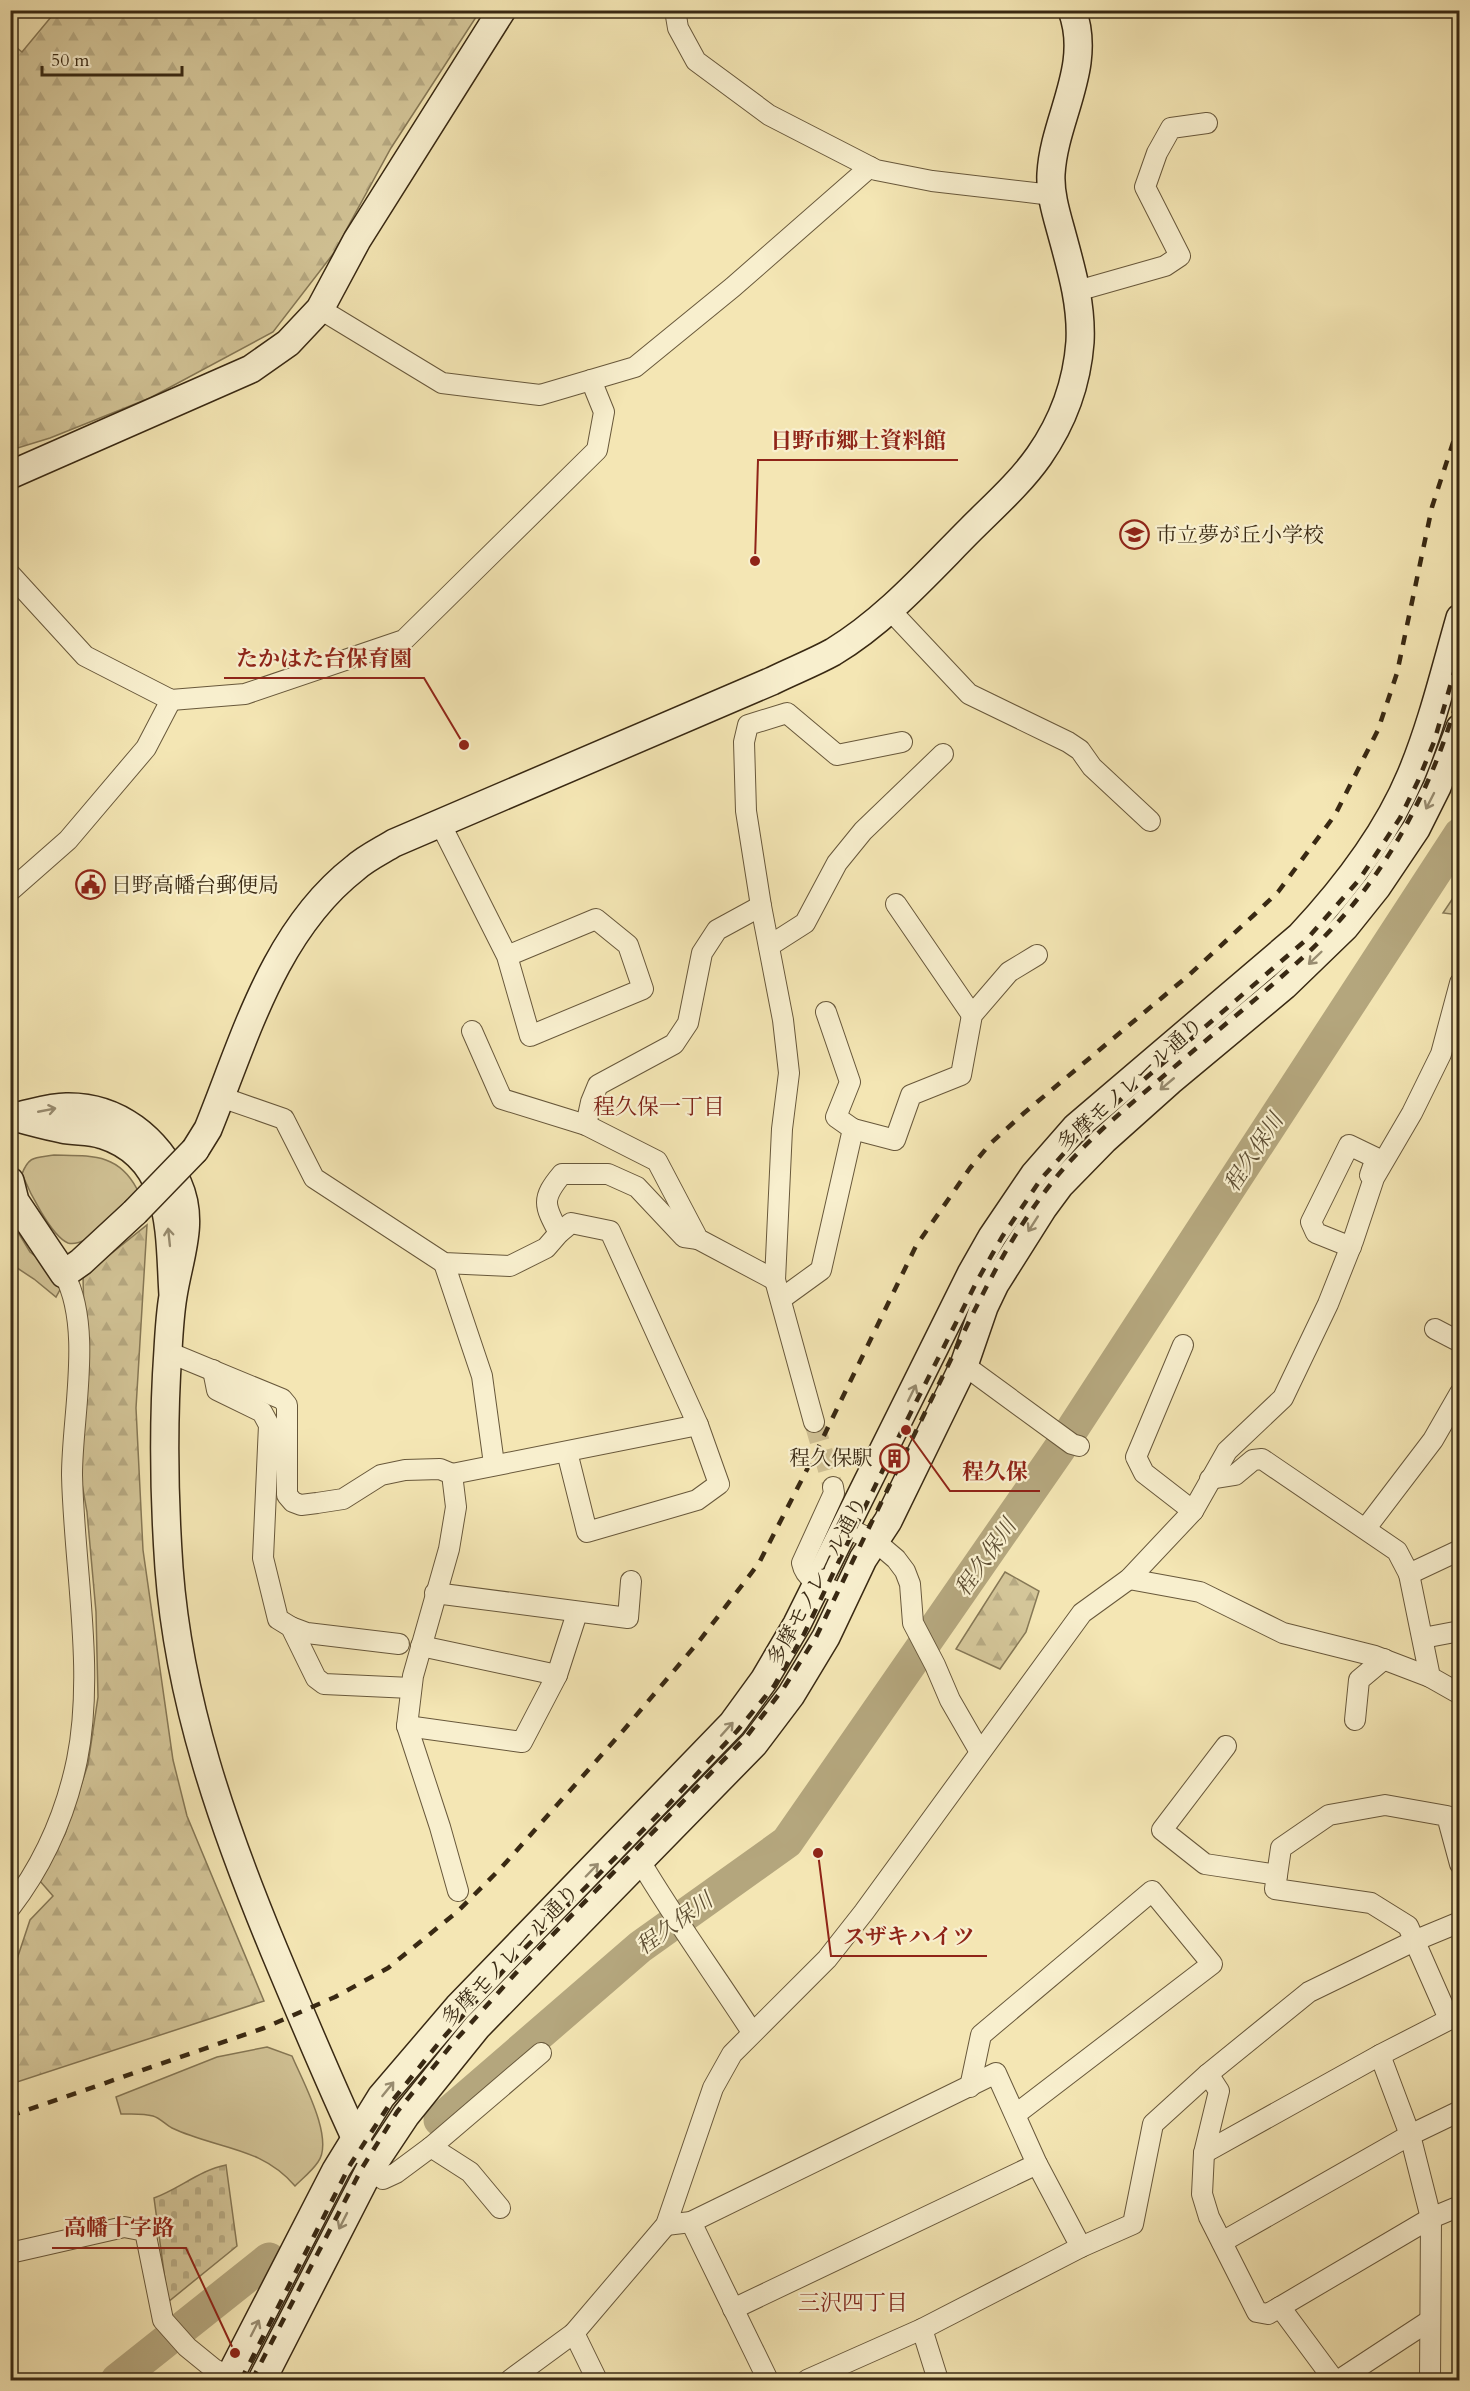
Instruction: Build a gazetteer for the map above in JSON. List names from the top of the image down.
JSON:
{
  "streets": {
    "main road": ["多摩モノレール通り"]
  },
  "districts": ["程久保一丁目", "三沢四丁目"],
  "water": ["程久保川"],
  "places": {
    "school or university": ["市立夢が丘小学校"],
    "other": [
      "日野市郷土資料館",
      "たかはた台保育園",
      "程久保",
      "スザキハイツ",
      "高幡十字路"
    ],
    "public building": ["日野高幡台郵便局"],
    "building": ["程久保駅"]
  },
  "scale_bar": "50 m"
}
